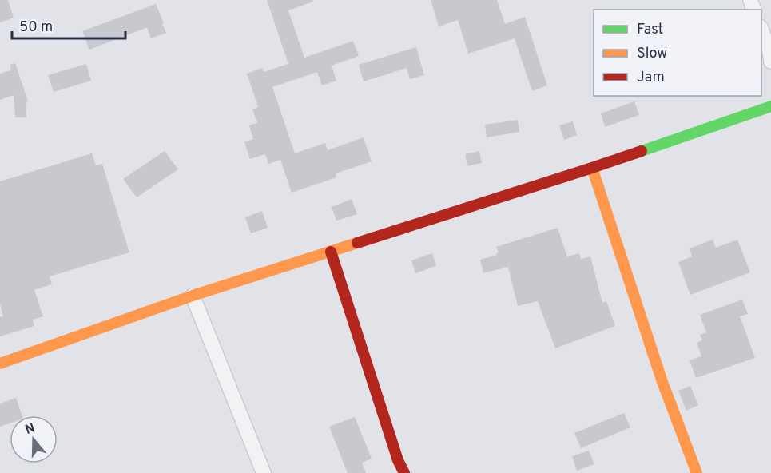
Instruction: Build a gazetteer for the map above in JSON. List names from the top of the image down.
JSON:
{
  "legend": ["Fast", "Slow", "Jam"],
  "scale_bar": "50 m",
  "north": "top"
}
